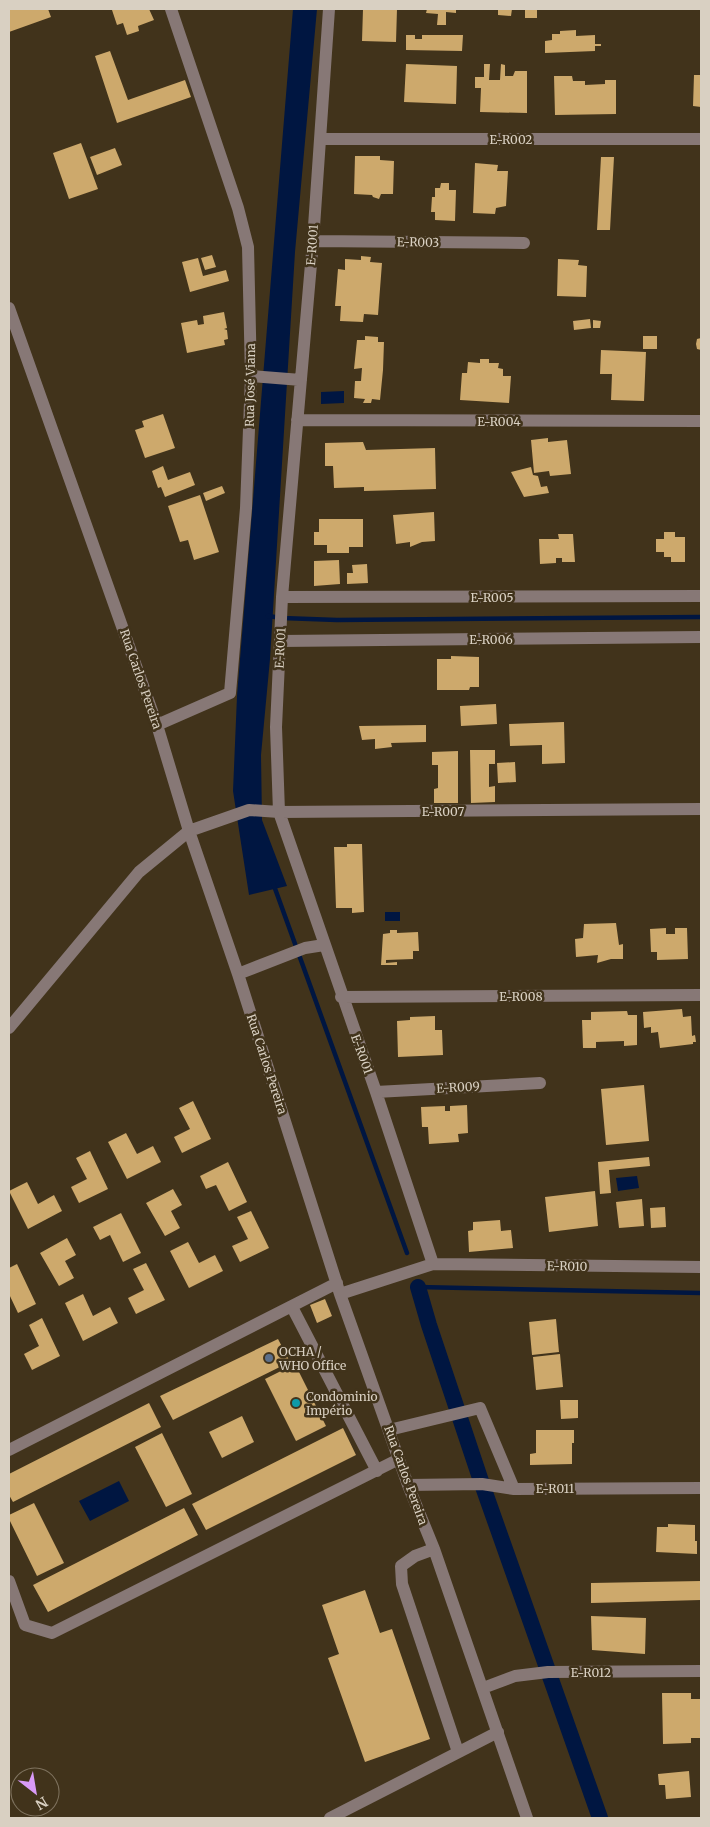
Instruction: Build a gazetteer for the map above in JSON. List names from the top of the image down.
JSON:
{
  "streets": {
    "street": [
      "E-R002",
      "E-R003",
      "E-R001",
      "Rua José Viana",
      "E-R004",
      "E-R005",
      "E-R006",
      "Rua Carlos Pereira",
      "E-R007",
      "E-R008",
      "E-R009",
      "E-R010",
      "E-R011",
      "E-R012"
    ]
  },
  "crossings": [
    ["E-R002", "E-R001"],
    ["E-R003", "E-R001"],
    ["E-R001", "E-R004"],
    ["E-R001", "E-R005"],
    ["E-R001", "E-R006"],
    ["E-R001", "E-R007"],
    ["E-R001", "E-R008"],
    ["E-R001", "E-R009"],
    ["E-R001", "E-R010"],
    ["Rua José Viana", "Rua Carlos Pereira"],
    ["Rua Carlos Pereira", "E-R007"],
    ["Rua Carlos Pereira", "E-R010"],
    ["Rua Carlos Pereira", "E-R011"],
    ["Rua Carlos Pereira", "E-R012"]
  ],
  "places": ["OCHA / WHO Office", "Condominio Império"],
  "north": "bottom right"
}
